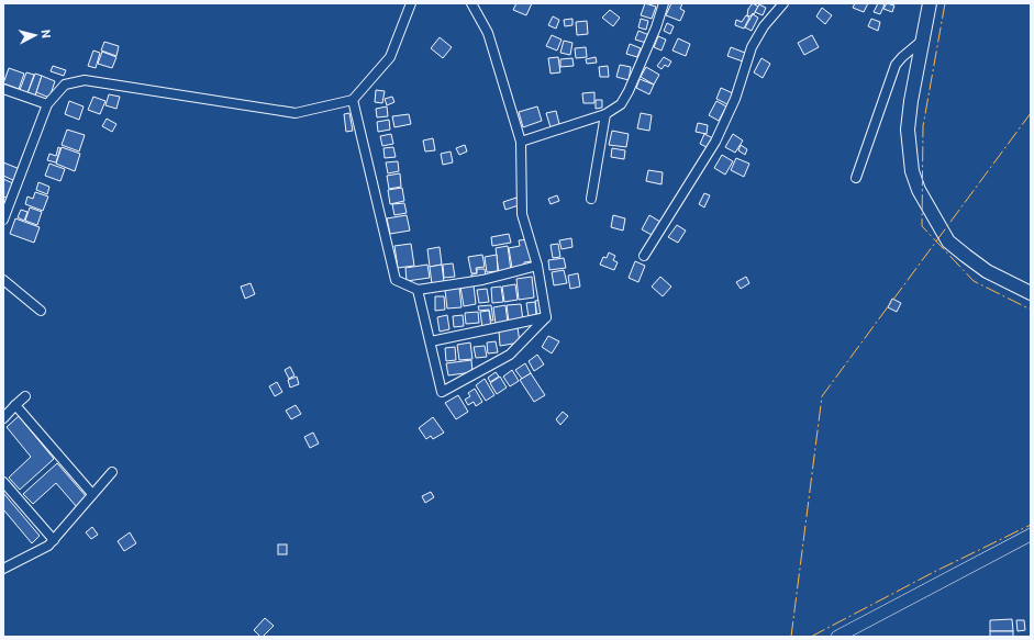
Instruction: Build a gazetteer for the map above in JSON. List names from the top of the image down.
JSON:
{
  "north": "right"
}
